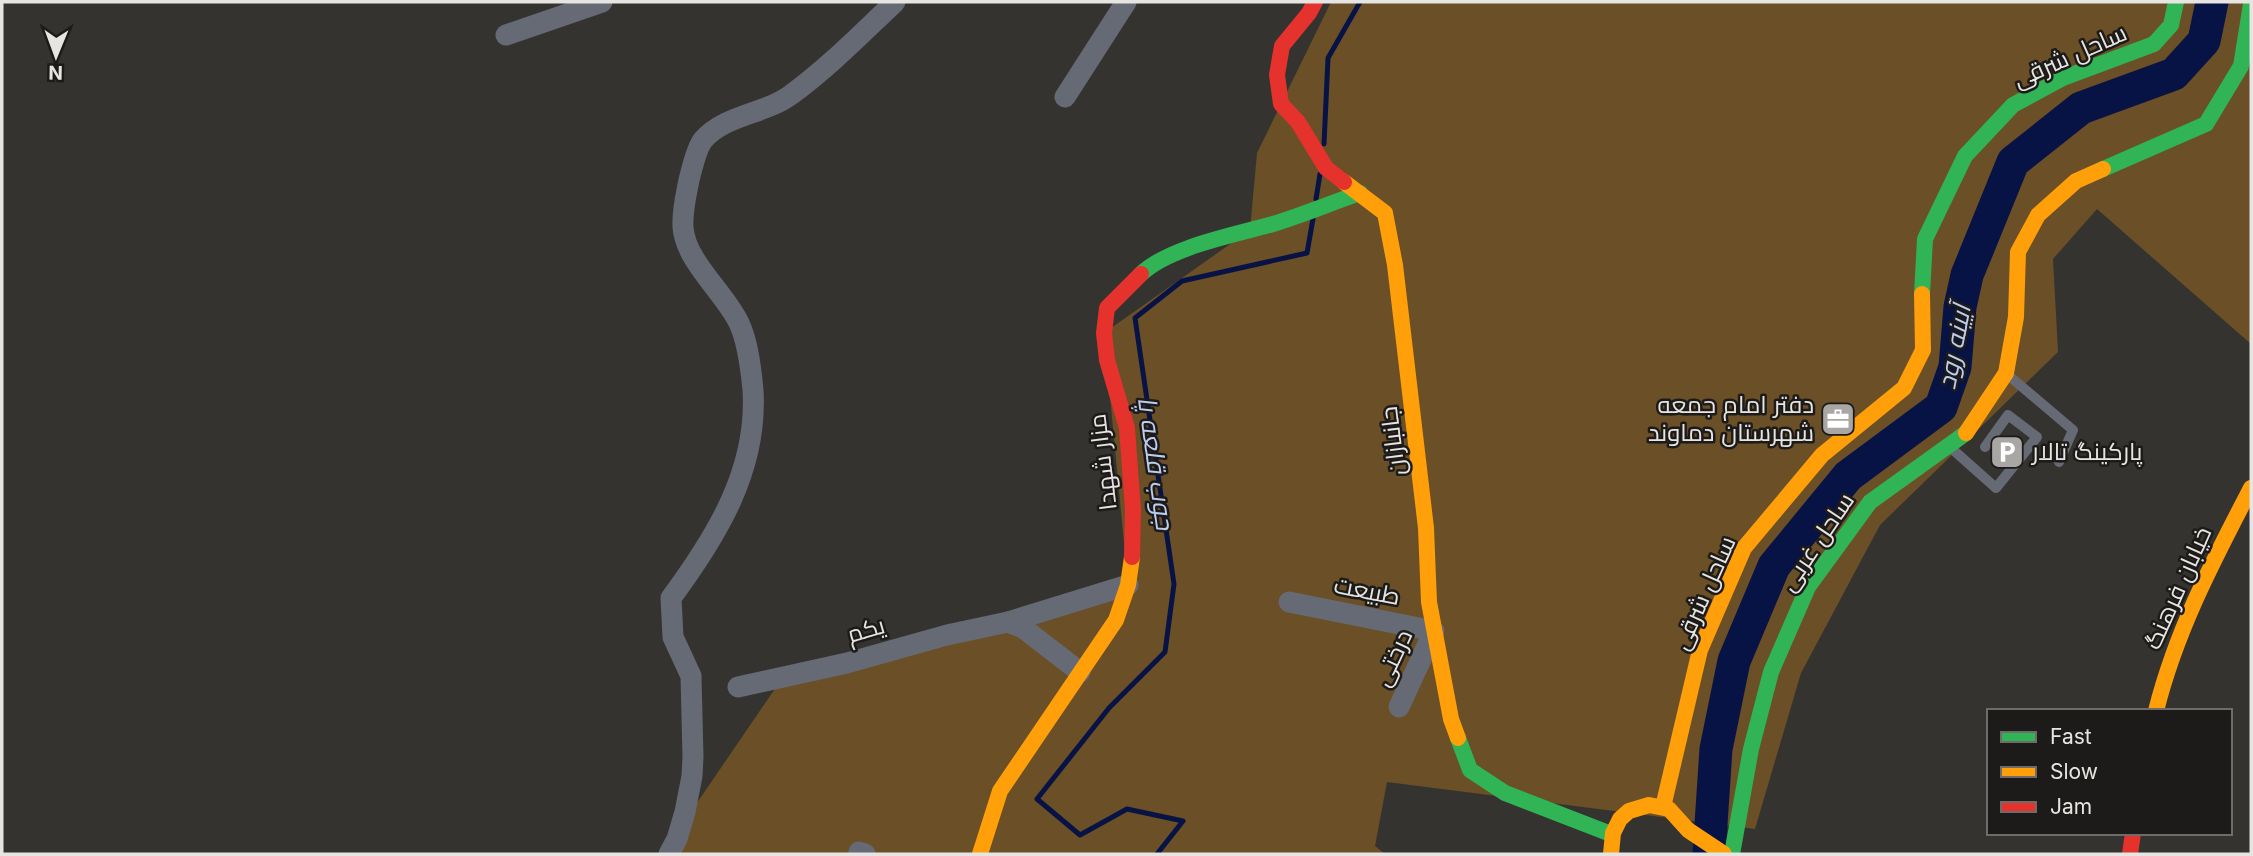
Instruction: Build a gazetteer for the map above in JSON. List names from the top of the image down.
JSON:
{
  "streets": {
    "street": [
      "ساحل شرقی",
      "جانبازان",
      "مزار شهدا",
      "ساحل غربی",
      "خیابان فرهنگ",
      "طبیعت",
      "یکم",
      "درختی"
    ]
  },
  "crossings": [
    ["جانبازان", "مزار شهدا"],
    ["جانبازان", "طبیعت"],
    ["جانبازان", "درختی"],
    ["مزار شهدا", "یکم"],
    ["طبیعت", "درختی"]
  ],
  "water": ["آیینه رود", "جوب قلعه پا"],
  "places": {
    "office": ["دفتر امام جمعه شهرستان دماوند"],
    "parking": ["پارکینگ تالار"]
  },
  "legend": ["Fast", "Slow", "Jam"],
  "north": "bottom"
}
